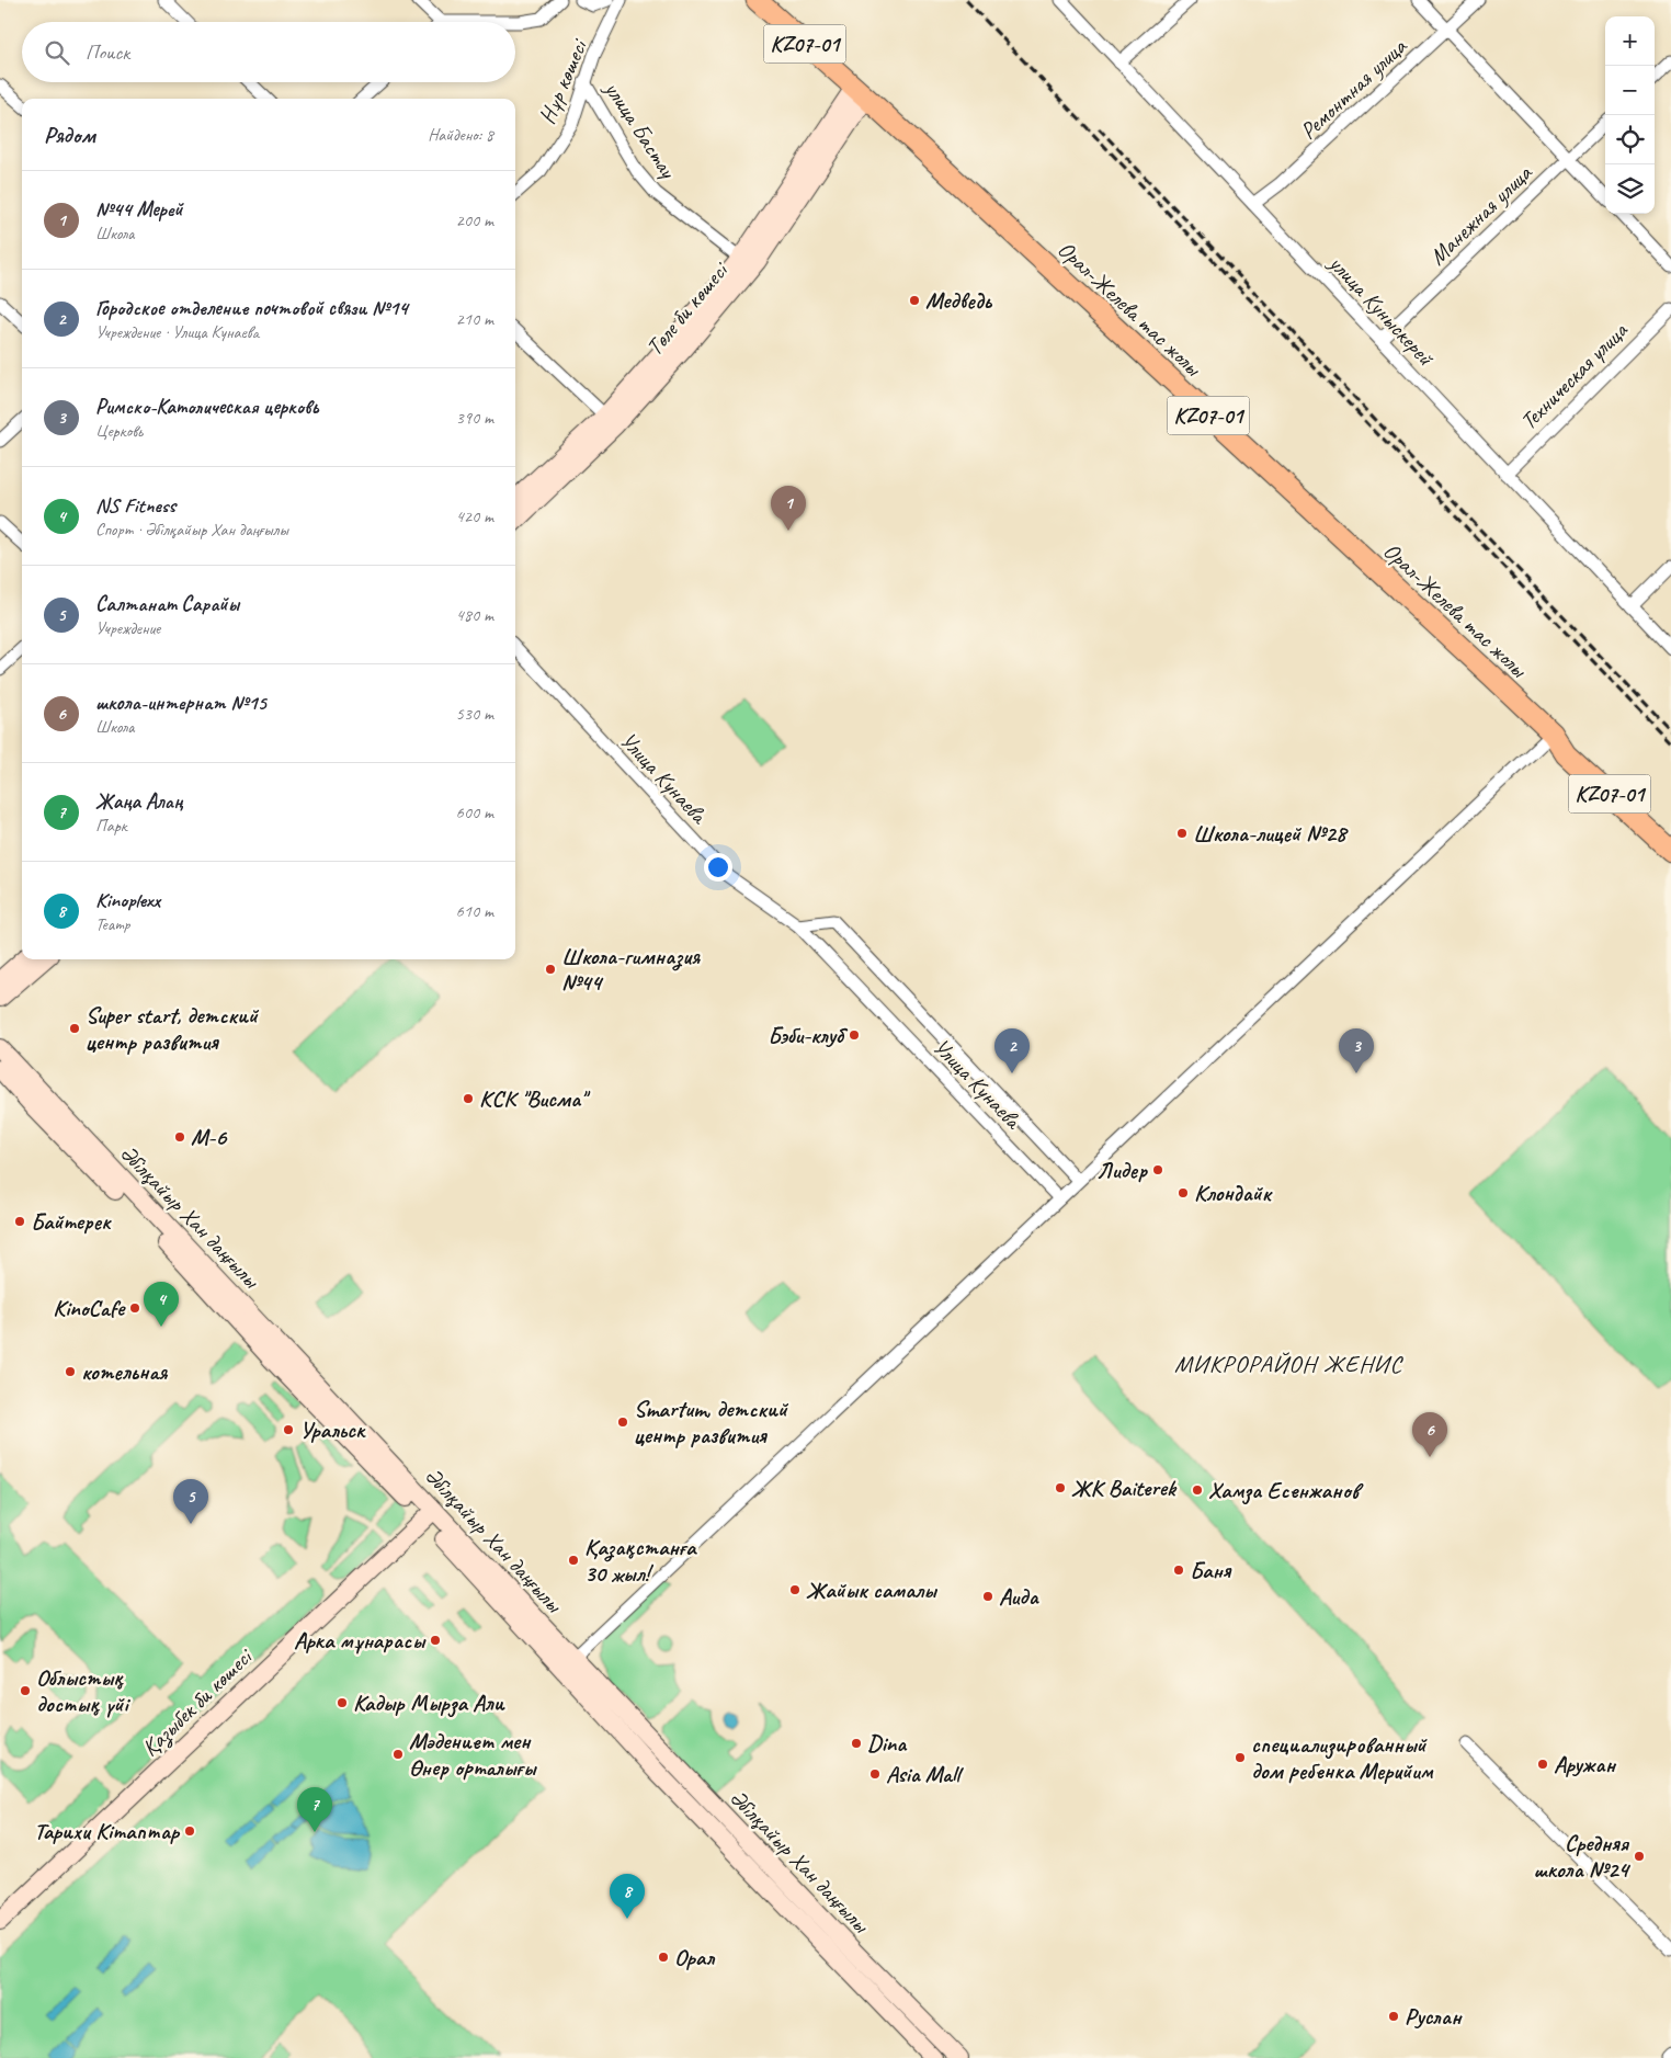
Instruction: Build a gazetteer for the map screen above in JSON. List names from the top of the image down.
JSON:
{
  "streets": {
    "main road": [
      "KZ07-01",
      "Орал-Желева тас жолы",
      "Төле би көшесі",
      "Әбілқайыр Хан даңғылы",
      "Қазыбек би көшесі"
    ],
    "street": [
      "Нұр көшесі",
      "Ремонтная улица",
      "улица Бастау",
      "Манежная улица",
      "улица Куныскерей",
      "Техническая улица",
      "Улица Кунаева"
    ]
  },
  "crossings": [
    ["KZ07-01", "Орал-Желева тас жолы"],
    ["KZ07-01", "Төле би көшесі"],
    ["Нұр көшесі", "улица Бастау"],
    ["Ремонтная улица", "улица Куныскерей"],
    ["улица Бастау", "Төле би көшесі"],
    ["Манежная улица", "улица Куныскерей"],
    ["Орал-Желева тас жолы", "Төле би көшесі"],
    ["улица Куныскерей", "Техническая улица"],
    ["Әбілқайыр Хан даңғылы", "Қазыбек би көшесі"]
  ],
  "districts": ["МИКРОРАЙОН ЖЕНИС"],
  "places": [
    "Медведь",
    "Школа-лицей №28",
    "Школа-гимназия №44",
    "Super start, детский центр развития",
    "Бэби-клуб",
    "КСК \"Висма\"",
    "M-6",
    "Лидер",
    "Клондайк",
    "Байтерек",
    "KinoCafe",
    "котельная",
    "Smartum, детский центр развития",
    "Уральск",
    "ЖК Baiterek",
    "Хамза Есенжанов",
    "Қазақстанға 30 жыл!",
    "Баня",
    "Жайык самалы",
    "Аида",
    "Арка мұнарасы",
    "Облыстық достық үйі",
    "Кадыр Мырза Али",
    "Dina",
    "Мәдениет мен Өнер орталығы",
    "специализированный дом ребенка Мерийим",
    "Аружан",
    "Asia Mall",
    "Тарихи Кітаптар",
    "Средняя школа №24",
    "Орал",
    "Руслан"
  ],
  "page": {
    "map_buttons": ["+", "−"],
    "search": "Поиск",
    "heading": ["Рядом", "Найдено: 8"],
    "list": [
      {
        "mark": "1",
        "name": "№44 Мерей",
        "note": "Школа",
        "value": "200 m"
      },
      {
        "mark": "2",
        "name": "Городское отделение почтовой связи №14",
        "note": "Учреждение · Улица Кунаева",
        "value": "210 m"
      },
      {
        "mark": "3",
        "name": "Римско-Католическая церковь",
        "note": "Церковь",
        "value": "390 m"
      },
      {
        "mark": "4",
        "name": "NS Fitness",
        "note": "Спорт · Әбілқайыр Хан даңғылы",
        "value": "420 m"
      },
      {
        "mark": "5",
        "name": "Салтанат Сарайы",
        "note": "Учреждение",
        "value": "480 m"
      },
      {
        "mark": "6",
        "name": "школа-интернат №15",
        "note": "Школа",
        "value": "530 m"
      },
      {
        "mark": "7",
        "name": "Жаңа Алаң",
        "note": "Парк",
        "value": "600 m"
      },
      {
        "mark": "8",
        "name": "Kinoplexx",
        "note": "Театр",
        "value": "610 m"
      }
    ],
    "pins": [
      "1",
      "2",
      "3",
      "4",
      "6",
      "5",
      "7",
      "8"
    ]
  }
}
